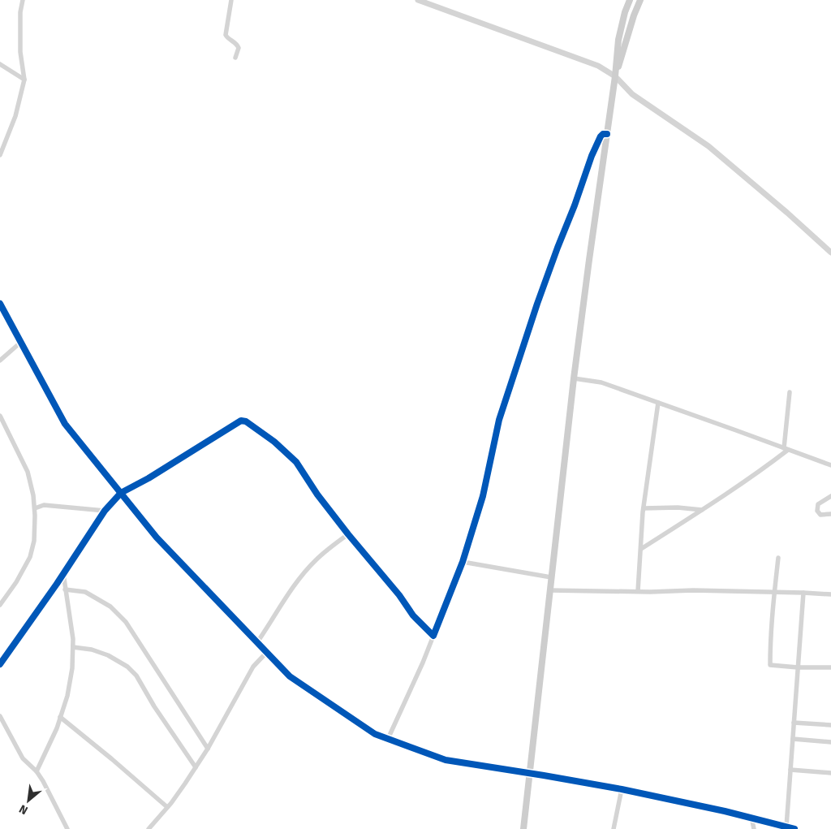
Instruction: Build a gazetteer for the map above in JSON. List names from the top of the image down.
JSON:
{
  "north": "bottom left"
}
